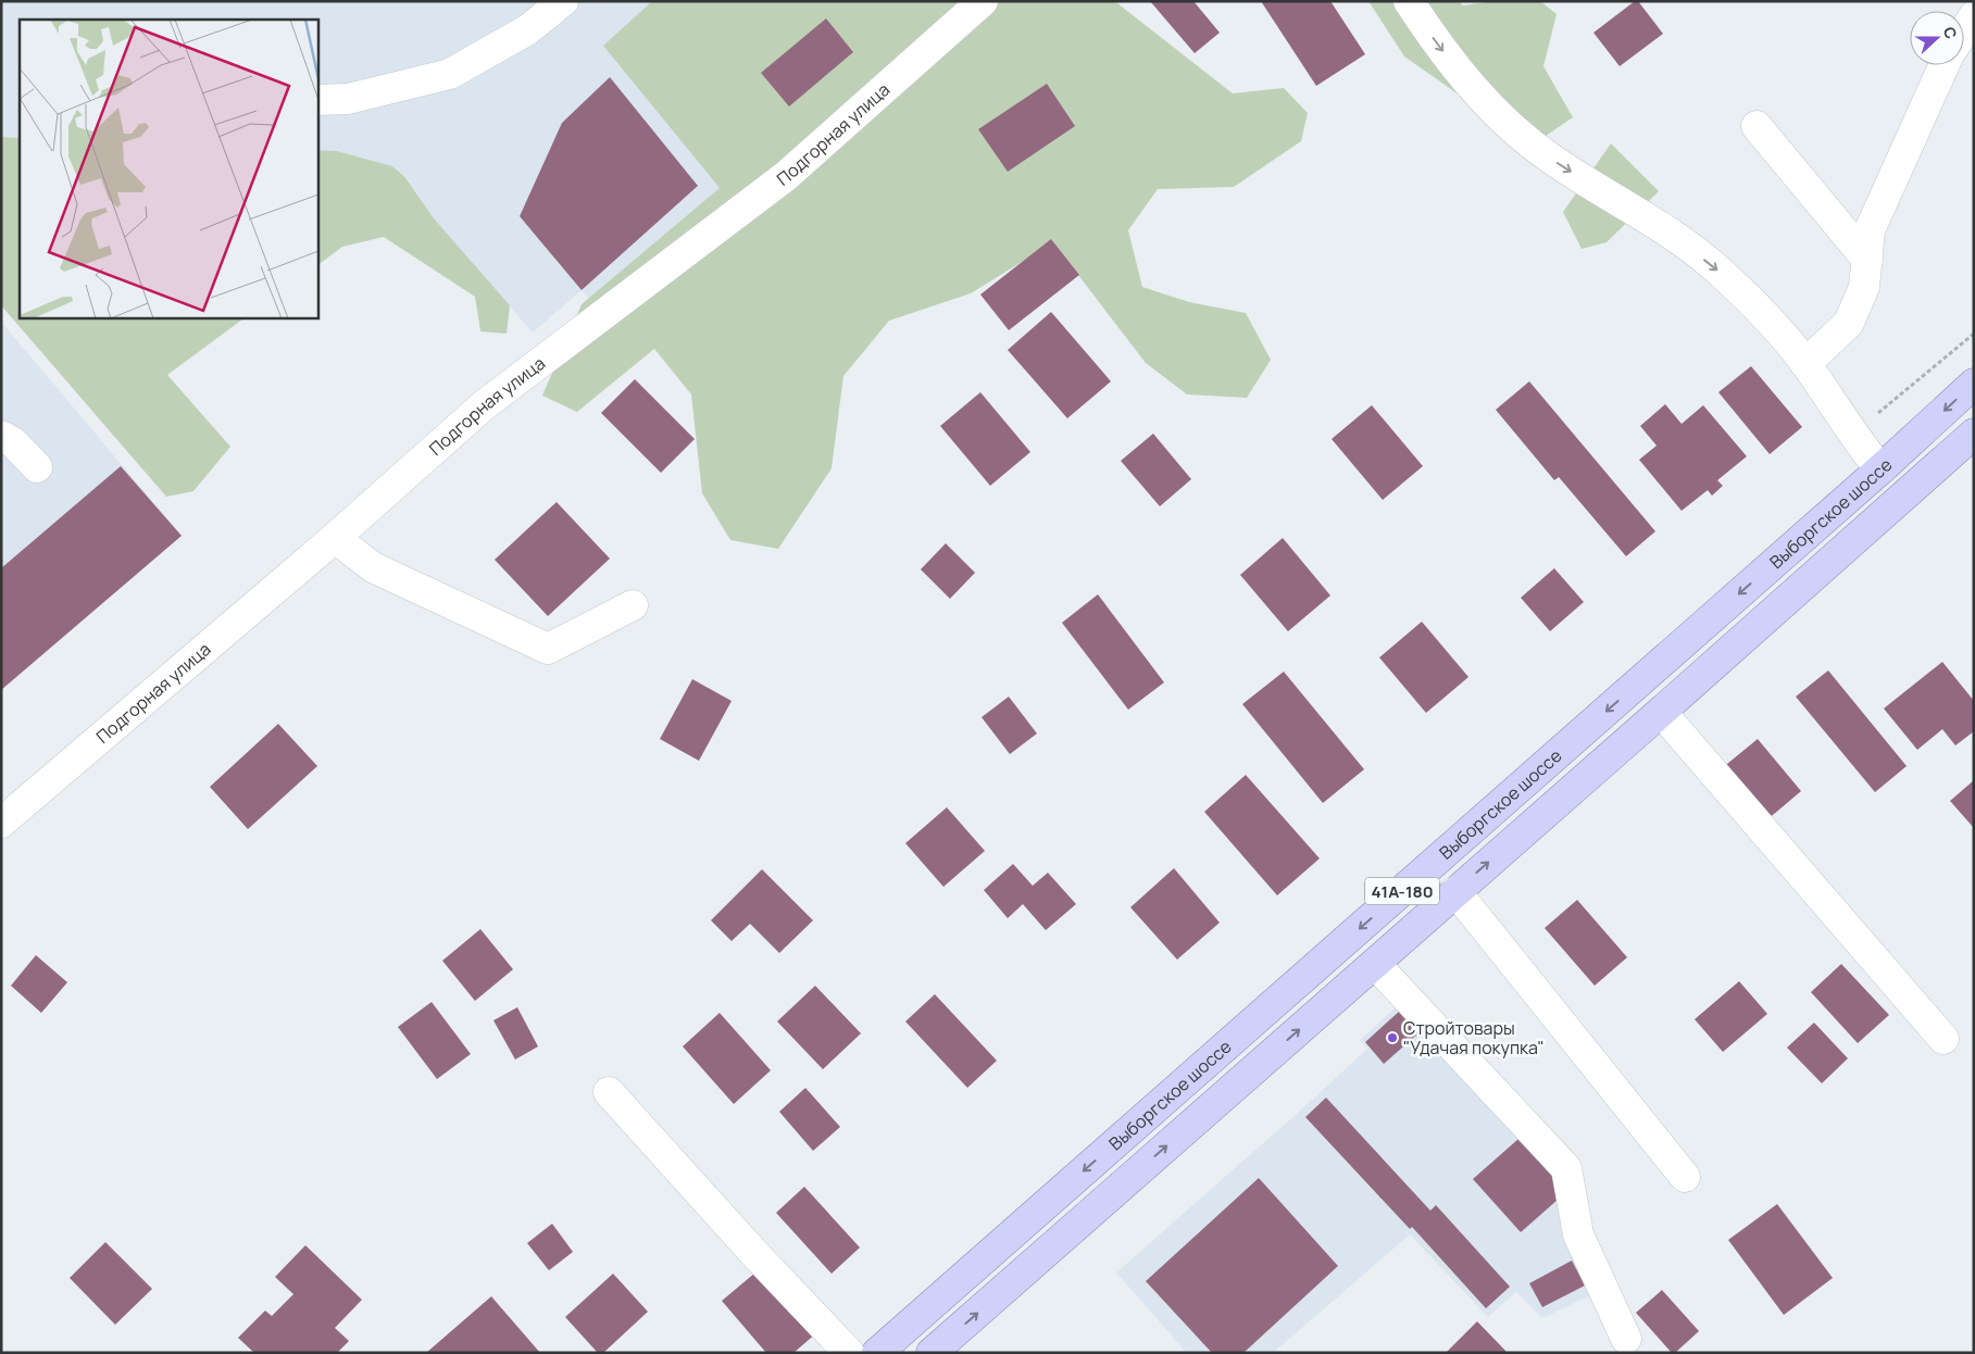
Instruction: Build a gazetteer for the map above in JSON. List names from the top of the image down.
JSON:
{
  "streets": {
    "main road": ["Выборгское шоссе", "41А-180"],
    "street": ["Подгорная улица"]
  },
  "places": ["Cтройтовары \"Удачая покупка\""],
  "north": "right"
}
